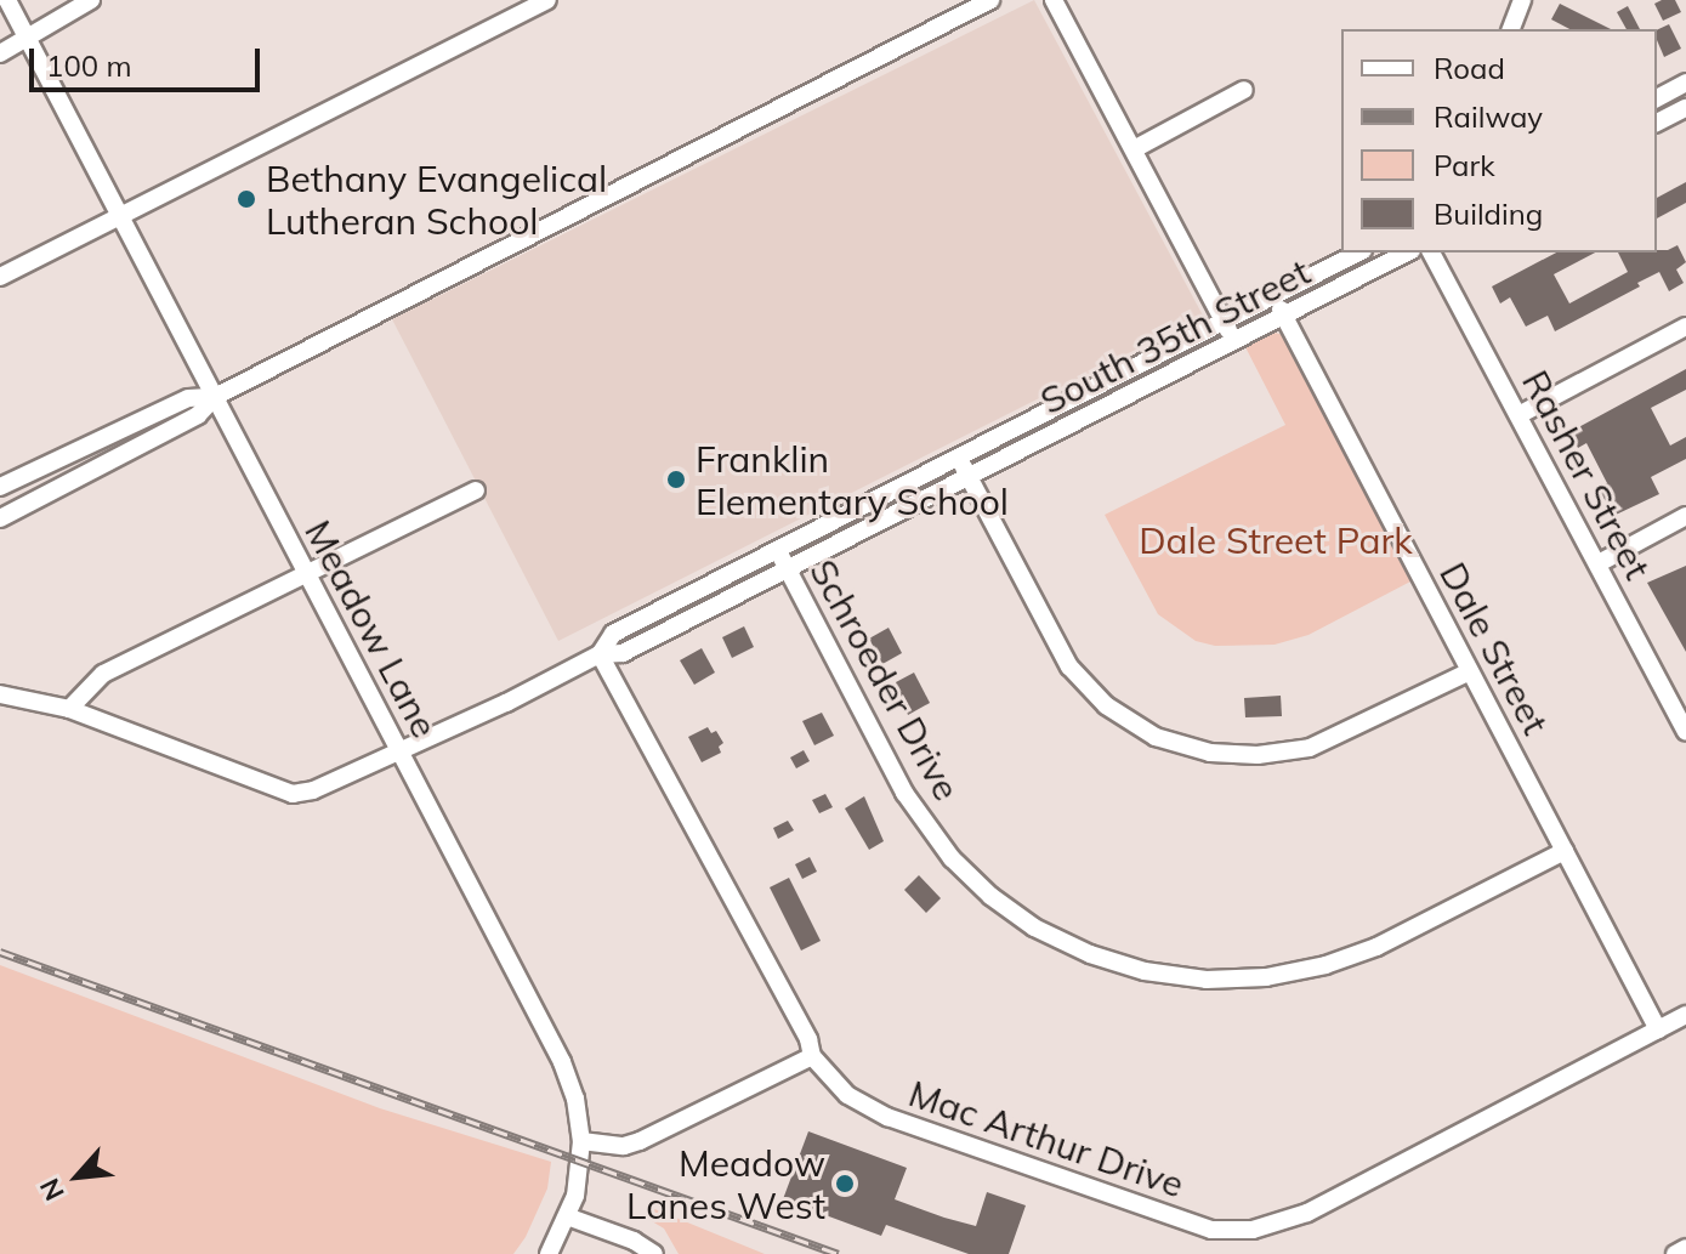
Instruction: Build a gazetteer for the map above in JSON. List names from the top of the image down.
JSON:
{
  "streets": {
    "street": [
      "South 35th Street",
      "Rasher Street",
      "Meadow Lane",
      "Dale Street",
      "Schroeder Drive",
      "Mac Arthur Drive"
    ]
  },
  "crossings": [
    ["South 35th Street", "Meadow Lane"],
    ["South 35th Street", "Dale Street"],
    ["South 35th Street", "Schroeder Drive"],
    ["South 35th Street", "Mac Arthur Drive"],
    ["Dale Street", "Schroeder Drive"],
    ["Dale Street", "Mac Arthur Drive"]
  ],
  "parks": ["Dale Street Park"],
  "places": ["Bethany Evangelical Lutheran School", "Franklin Elementary School", "Meadow Lanes West"],
  "legend": [
    "Road",
    "Railway",
    "Park",
    "Building"
  ],
  "scale_bar": "100 m",
  "north": "bottom left"
}
